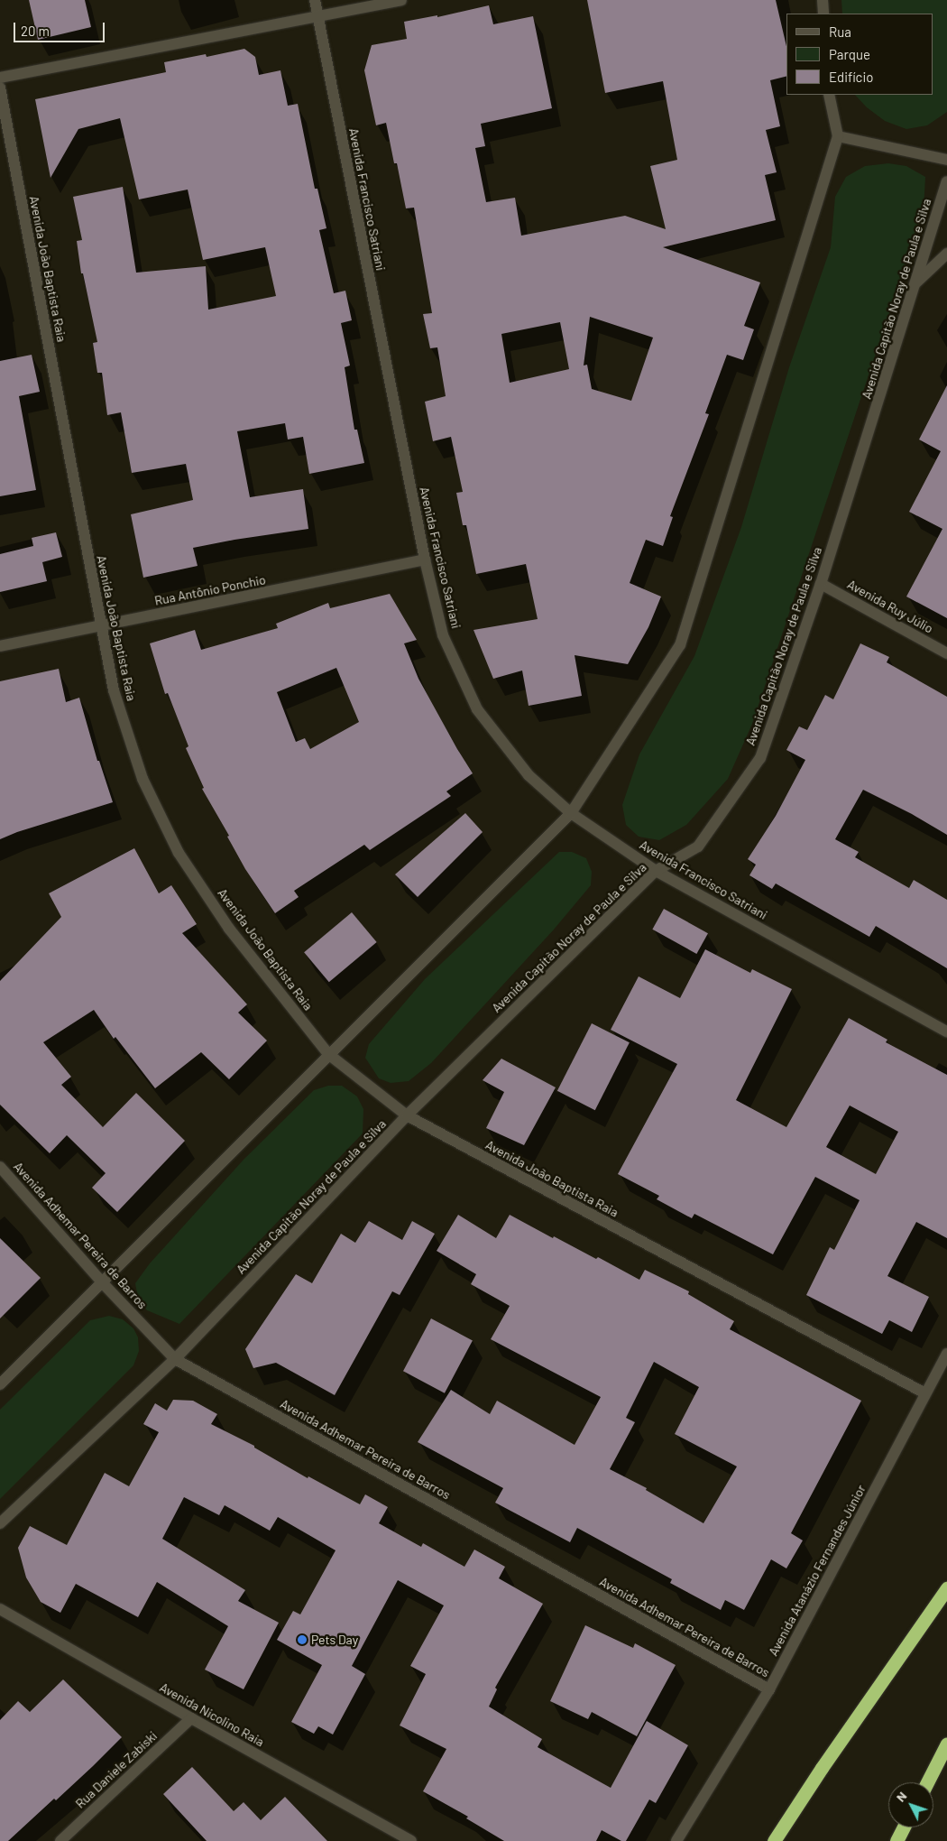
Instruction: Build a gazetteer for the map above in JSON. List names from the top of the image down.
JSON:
{
  "streets": {
    "street": [
      "Avenida Francisco Satriani",
      "Avenida João Baptista Raia",
      "Avenida Capitão Noray de Paula e Silva",
      "Rua Antônio Ponchio",
      "Avenida Ruy Júlio",
      "Avenida Adhemar Pereira de Barros",
      "Avenida Atanázio Fernandes Júnior",
      "Avenida Nicolino Raia",
      "Rua Daniele Zabiski"
    ]
  },
  "crossings": [
    ["Avenida Francisco Satriani", "Avenida Capitão Noray de Paula e Silva"],
    ["Avenida Francisco Satriani", "Rua Antônio Ponchio"],
    ["Avenida João Baptista Raia", "Avenida Capitão Noray de Paula e Silva"],
    ["Avenida João Baptista Raia", "Rua Antônio Ponchio"],
    ["Avenida João Baptista Raia", "Avenida Atanázio Fernandes Júnior"],
    ["Avenida Capitão Noray de Paula e Silva", "Avenida Ruy Júlio"],
    ["Avenida Capitão Noray de Paula e Silva", "Avenida Adhemar Pereira de Barros"],
    ["Avenida Adhemar Pereira de Barros", "Avenida Atanázio Fernandes Júnior"],
    ["Avenida Nicolino Raia", "Rua Daniele Zabiski"]
  ],
  "places": ["Pets Day"],
  "legend": ["Rua", "Parque", "Edifício"],
  "scale_bar": "20 m",
  "north": "top left"
}
